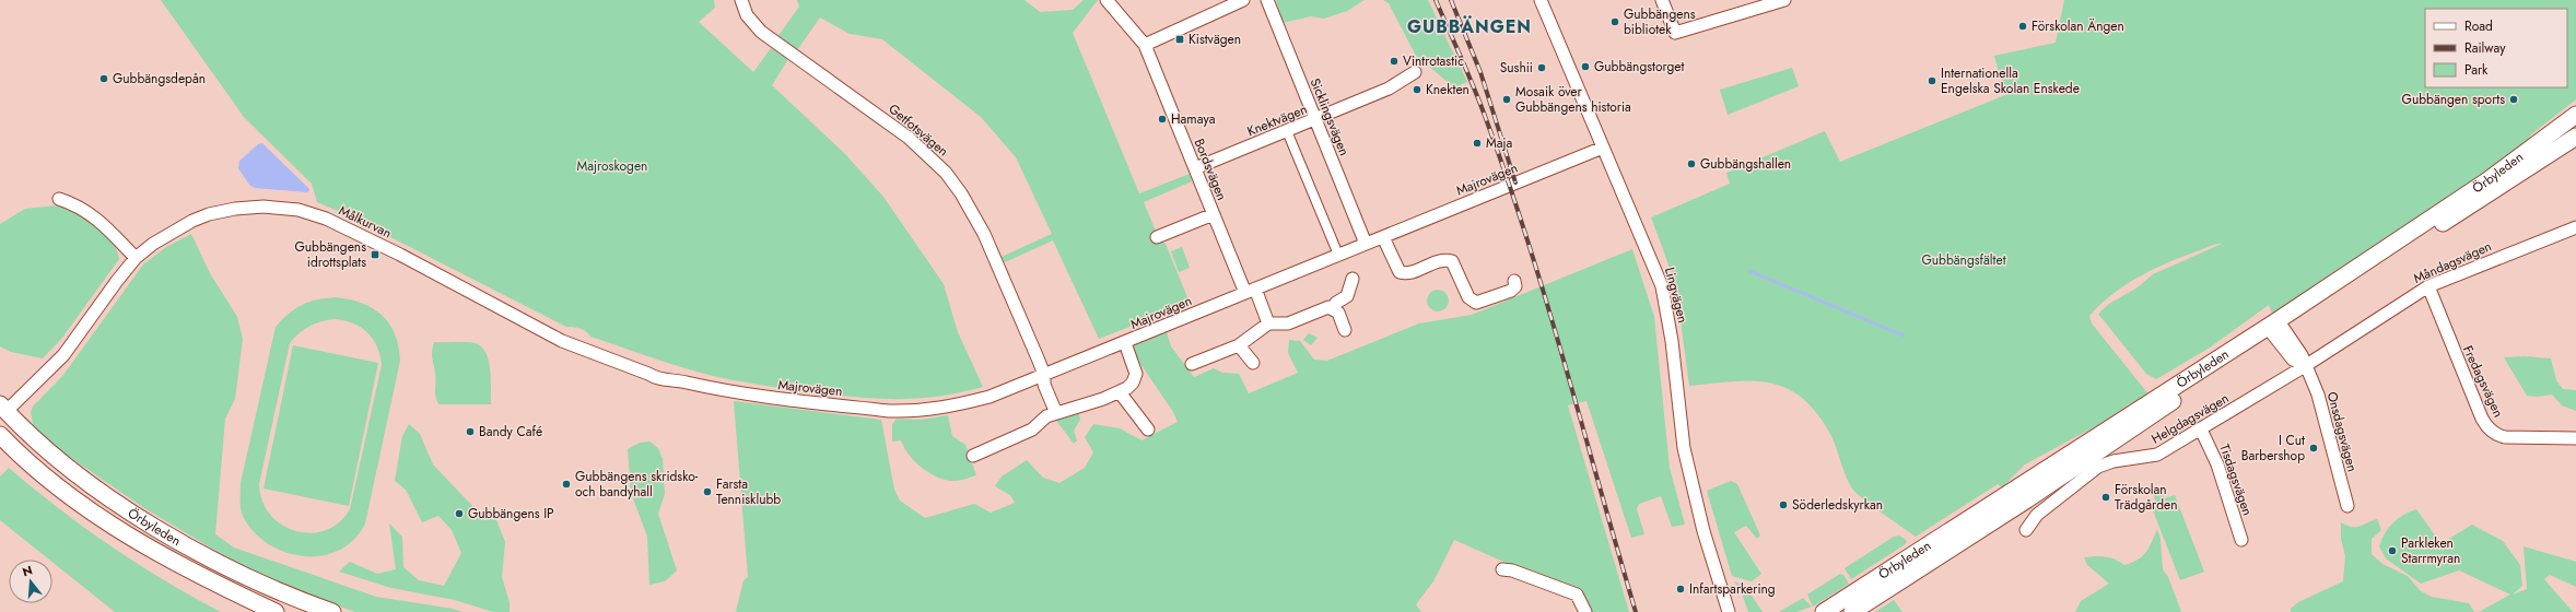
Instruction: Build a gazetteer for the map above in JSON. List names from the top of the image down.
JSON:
{
  "streets": {
    "main road": ["Örbyleden"],
    "street": [
      "Sicklingsvägen",
      "Knektvägen",
      "Getfotsvägen",
      "Bordsvägen",
      "Majrovägen",
      "Målkurvan",
      "Måndagsvägen",
      "Lingvägen",
      "Fredagsvägen",
      "Helgdagsvägen",
      "Onsdagsvägen",
      "Tisdagsvägen"
    ]
  },
  "crossings": [
    ["Sicklingsvägen", "Knektvägen"],
    ["Sicklingsvägen", "Majrovägen"],
    ["Knektvägen", "Bordsvägen"],
    ["Getfotsvägen", "Majrovägen"],
    ["Bordsvägen", "Majrovägen"],
    ["Örbyleden", "Målkurvan"],
    ["Örbyleden", "Onsdagsvägen"],
    ["Majrovägen", "Målkurvan"],
    ["Majrovägen", "Lingvägen"],
    ["Måndagsvägen", "Fredagsvägen"],
    ["Måndagsvägen", "Helgdagsvägen"],
    ["Måndagsvägen", "Onsdagsvägen"],
    ["Helgdagsvägen", "Onsdagsvägen"],
    ["Helgdagsvägen", "Tisdagsvägen"]
  ],
  "districts": ["GUBBÄNGEN"],
  "parks": ["Majroskogen", "Gubbängsfältet"],
  "places": {
    "other": [
      "Gubbängens bibliotek",
      "Förskolan Ängen",
      "Vintrotastic",
      "Gubbängstorget",
      "Sushii",
      "Gubbängsdepån",
      "Internationella Engelska Skolan Enskede",
      "Knekten",
      "Mosaik över Gubbängens historia",
      "Gubbängen sports",
      "Hamaya",
      "Maja",
      "Gubbängshallen",
      "Bandy Café",
      "I Cut Barbershop",
      "Gubbängens skridsko- och bandyhall",
      "Farsta Tennisklubb",
      "Förskolan Trädgården",
      "Söderledskyrkan",
      "Gubbängens IP",
      "Parkleken Starrmyran",
      "Infartsparkering"
    ],
    "transit": ["Kistvägen", "Gubbängens idrottsplats"]
  },
  "legend": ["Road", "Railway", "Park"],
  "north": "top"
}
